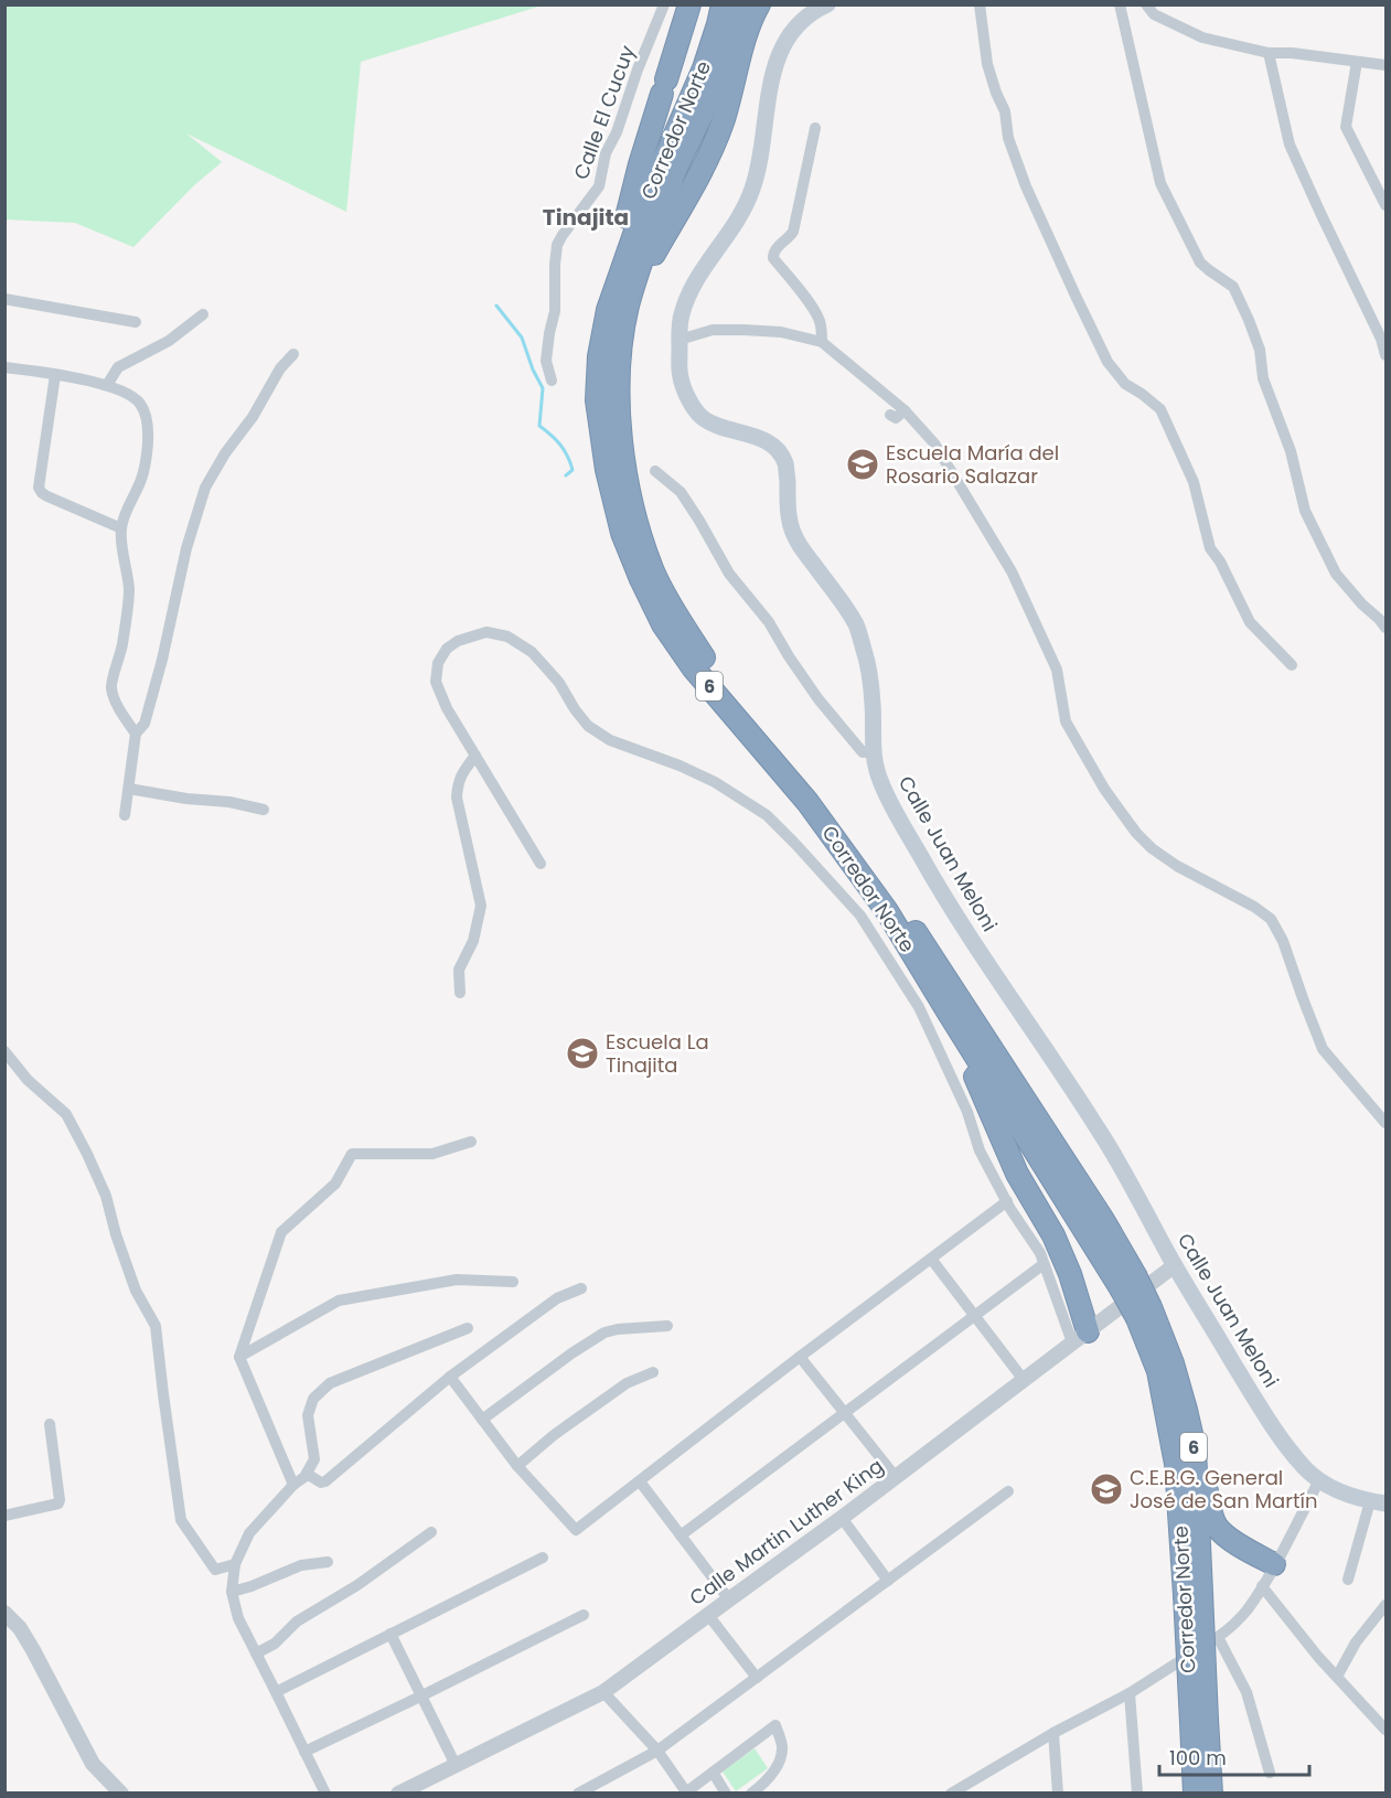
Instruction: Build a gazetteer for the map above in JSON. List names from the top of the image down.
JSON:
{
  "streets": {
    "highway": ["Corredor Norte", "6"],
    "main road": ["Calle Juan Meloni"],
    "street": ["Calle El Cucuy", "Calle Martin Luther King"]
  },
  "crossings": [
    ["Calle Juan Meloni", "Calle Martin Luther King"]
  ],
  "districts": ["Tinajita"],
  "places": {
    "school or university": ["Escuela María del Rosario Salazar", "Escuela La Tinajita", "C.E.B.G. General José de San Martín"]
  },
  "scale_bar": "100 m"
}
